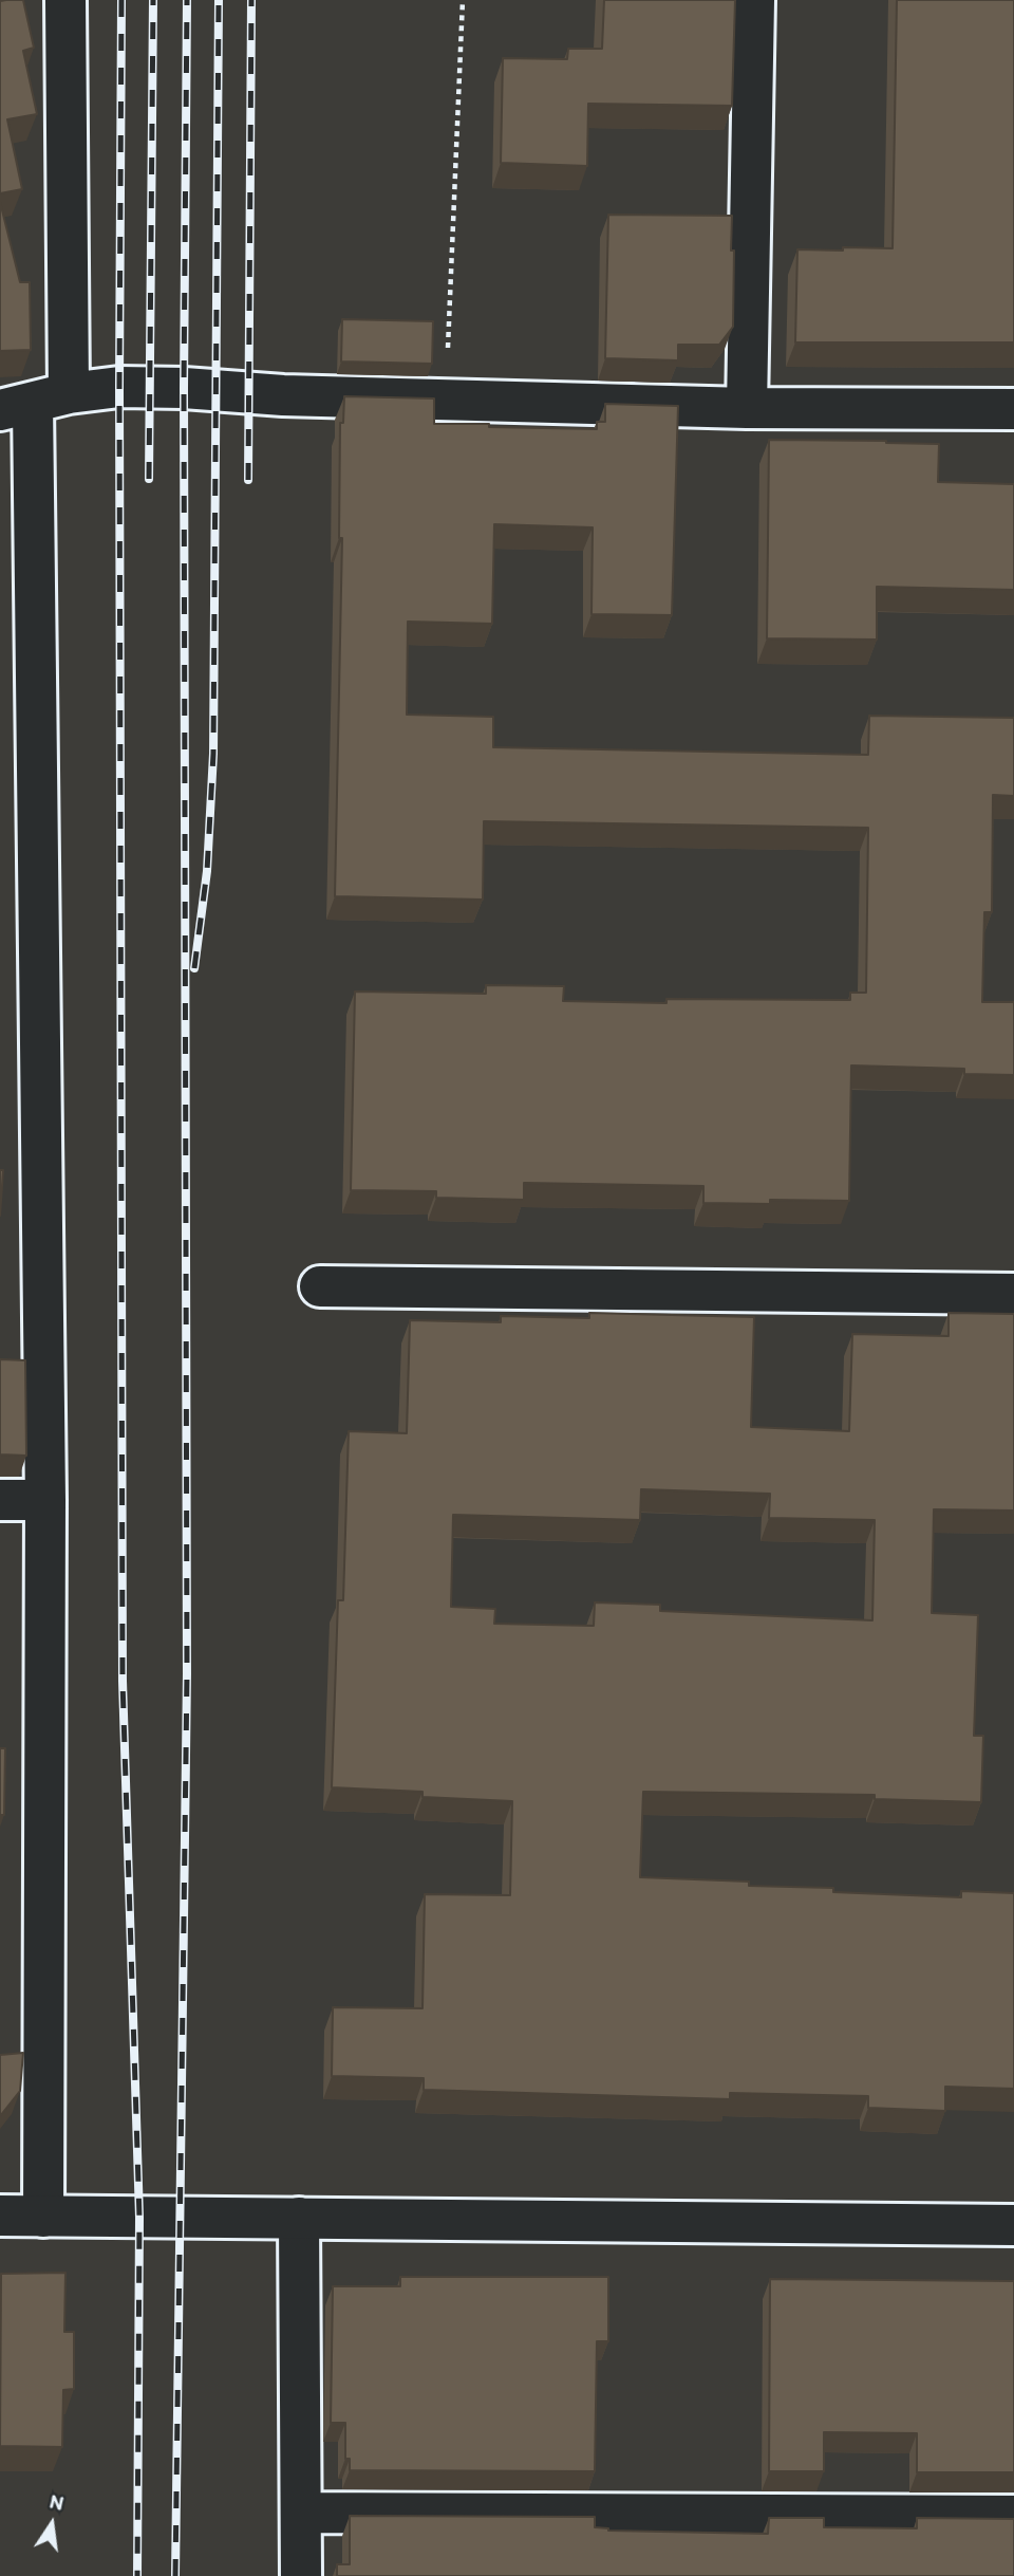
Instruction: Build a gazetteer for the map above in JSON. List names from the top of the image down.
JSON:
{
  "north": "top"
}
